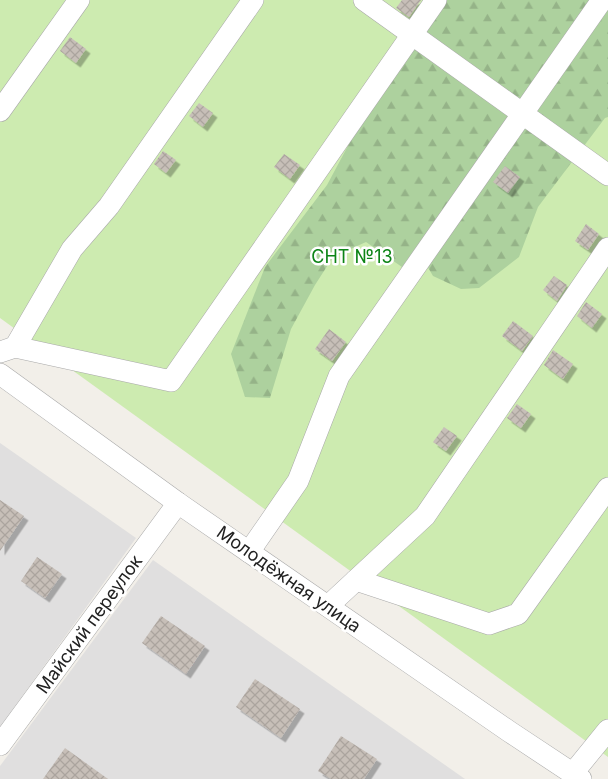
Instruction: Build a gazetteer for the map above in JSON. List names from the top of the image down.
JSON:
{
  "streets": {
    "street": ["Молодёжная улица", "Майский переулок"]
  },
  "crossings": [
    ["Молодёжная улица", "Майский переулок"]
  ],
  "parks": ["СНТ №13"]
}
